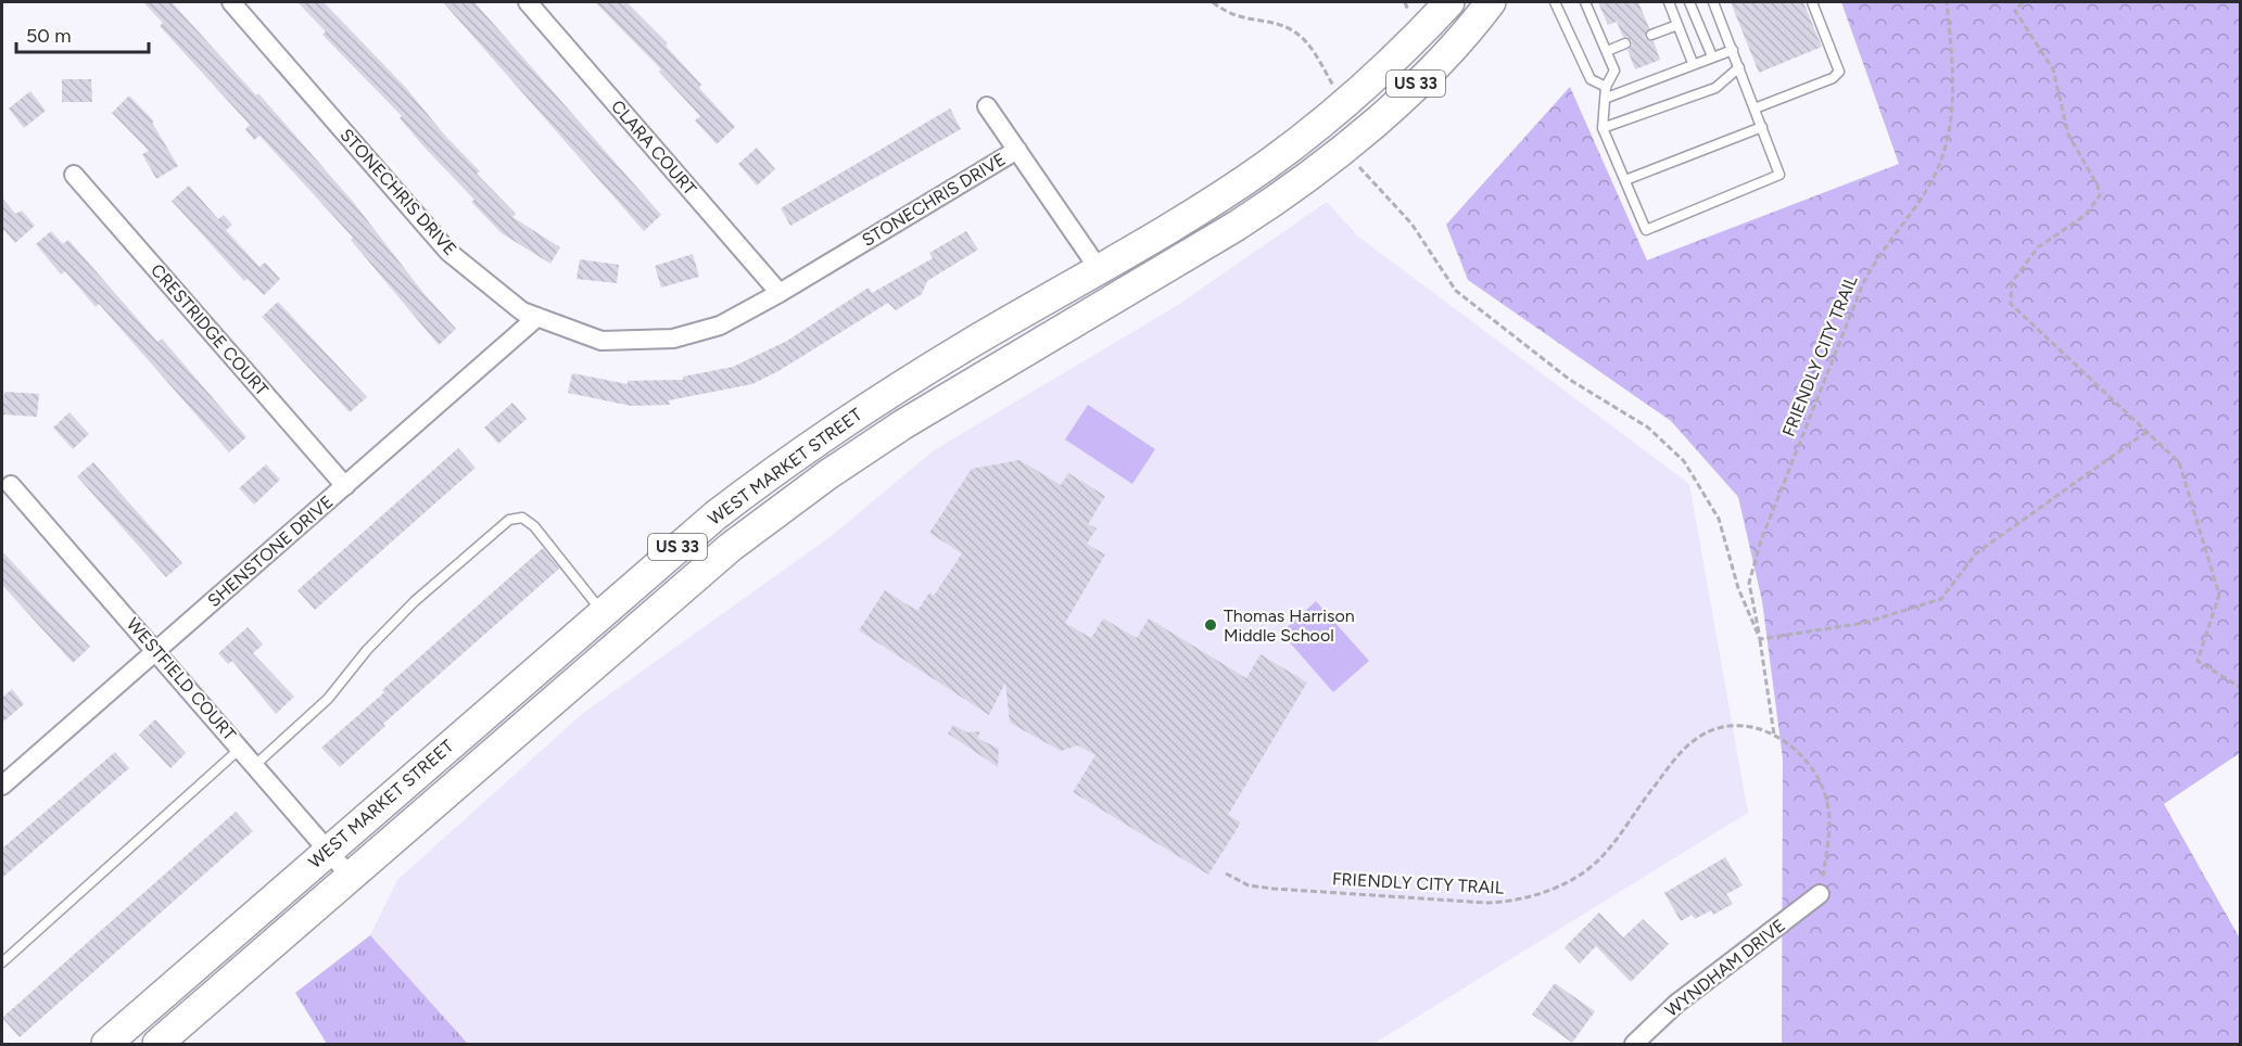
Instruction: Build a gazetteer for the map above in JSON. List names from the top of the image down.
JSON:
{
  "streets": {
    "main road": ["US 33", "WEST MARKET STREET"],
    "street": [
      "CLARA COURT",
      "STONECHRIS DRIVE",
      "CRESTRIDGE COURT",
      "SHENSTONE DRIVE",
      "WESTFIELD COURT",
      "WYNDHAM DRIVE"
    ],
    "path": ["FRIENDLY CITY TRAIL"]
  },
  "crossings": [
    ["CLARA COURT", "STONECHRIS DRIVE"],
    ["STONECHRIS DRIVE", "SHENSTONE DRIVE"],
    ["CRESTRIDGE COURT", "SHENSTONE DRIVE"],
    ["FRIENDLY CITY TRAIL", "WYNDHAM DRIVE"],
    ["WEST MARKET STREET", "WESTFIELD COURT"],
    ["SHENSTONE DRIVE", "WESTFIELD COURT"]
  ],
  "places": ["Thomas Harrison Middle School"],
  "scale_bar": "50 m"
}
